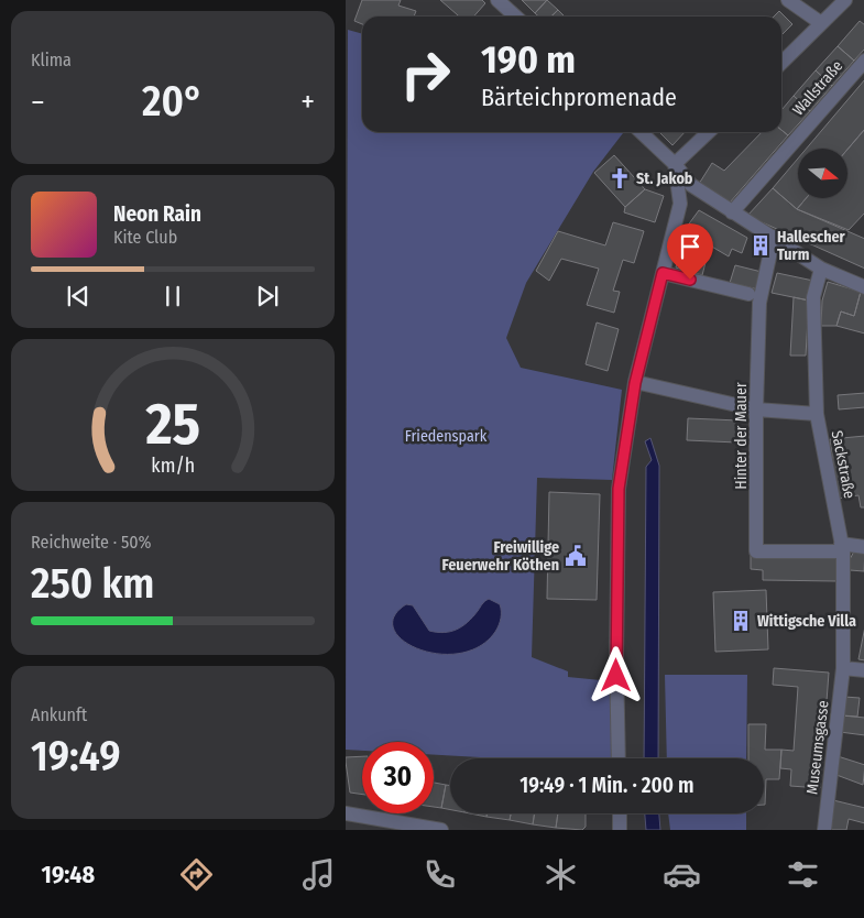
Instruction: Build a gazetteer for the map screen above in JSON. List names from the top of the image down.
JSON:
{
  "streets": {
    "street": [
      "Wallstraße",
      "Hinter der Mauer",
      "Sackstraße",
      "Museumsgasse"
    ]
  },
  "crossings": [
    ["Hinter der Mauer", "Sackstraße"],
    ["Sackstraße", "Museumsgasse"]
  ],
  "parks": ["Friedenspark"],
  "places": {
    "church": ["St. Jakob"],
    "building": ["Hallescher Turm", "Wittigsche Villa"],
    "public building": ["Freiwillige Feuerwehr Köthen"]
  },
  "north": "right",
  "page": {
    "tile": [
      "Klima",
      ["Reichweite · 50%", "250 km"],
      ["Ankunft", "19:49"]
    ],
    "turn": ["190 m", "Bärteichpromenade"],
    "heat": ["−", "20°", "+"],
    "song": ["Neon Rain", "Kite Club"],
    "limit": "30",
    "trip": "19:49 · 1 Min. · 200 m",
    "tabs": "19:48",
    "gauge": ["25", "km/h"]
  }
}
